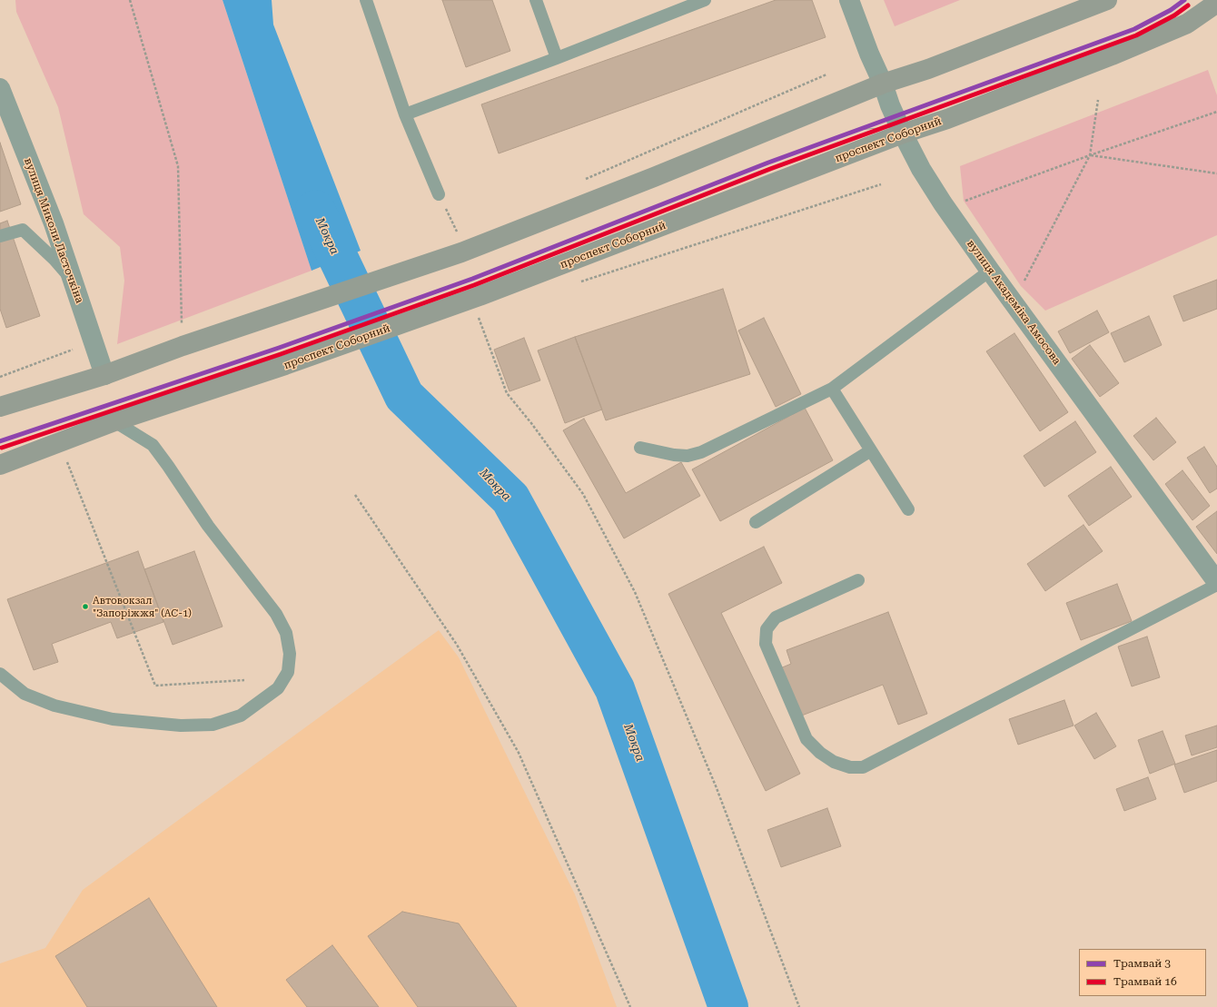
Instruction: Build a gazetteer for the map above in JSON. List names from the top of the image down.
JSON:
{
  "streets": {
    "main road": ["проспект Соборний"],
    "street": ["вулиця Миколи Ласточкіна", "вулиця Академіка Амосова"]
  },
  "crossings": [
    ["проспект Соборний", "вулиця Академіка Амосова"]
  ],
  "water": ["Мокра"],
  "places": ["Автовокзал \"Запоріжжя\" (АС-1)"],
  "lines": ["tram line 3", "tram line 16"],
  "legend": ["Трамвай 3", "Трамвай 16"]
}
